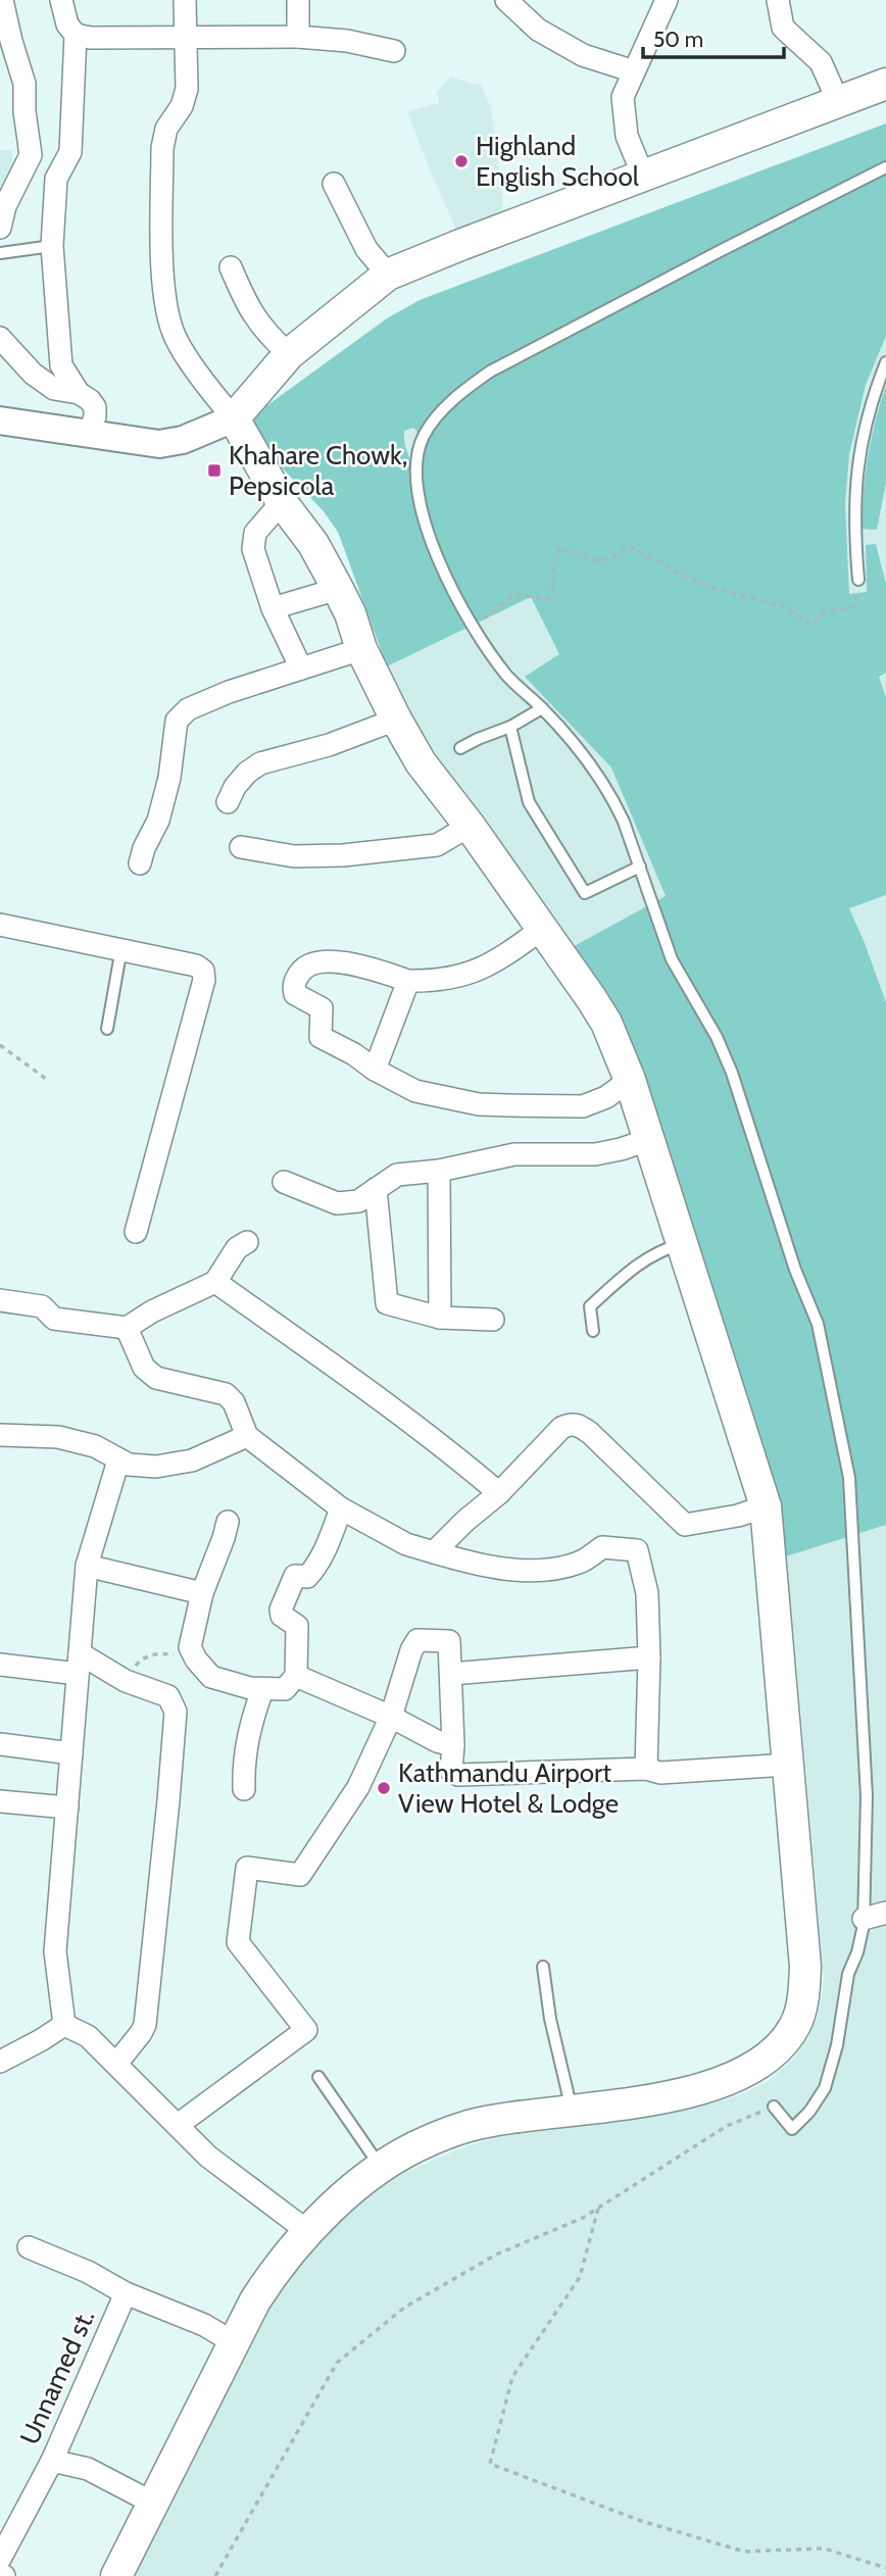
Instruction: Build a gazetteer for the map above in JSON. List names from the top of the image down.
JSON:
{
  "streets": {
    "street": ["Unnamed st."]
  },
  "places": {
    "other": ["Highland English School", "Kathmandu Airport View Hotel & Lodge"],
    "transit": ["Khahare Chowk, Pepsicola"]
  },
  "scale_bar": "50 m"
}
